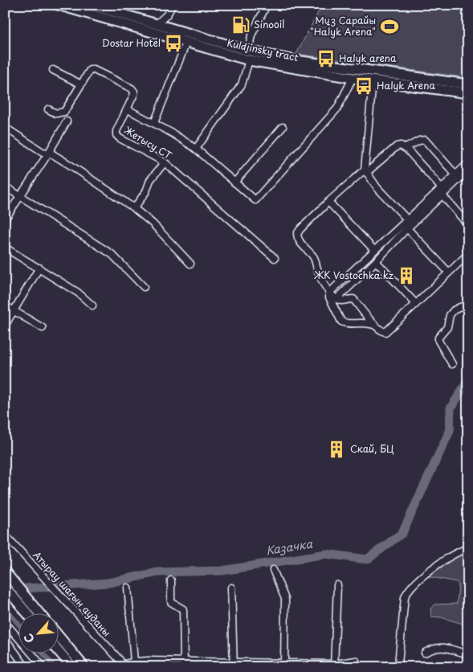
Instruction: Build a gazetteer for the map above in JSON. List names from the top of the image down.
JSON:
{
  "streets": {
    "main road": ["Kuldjinsky tract"],
    "street": ["Жетысу СТ", "Атырау шағын ауданы"]
  },
  "water": ["Казачка"],
  "places": {
    "fuel station": ["Sinooil"],
    "sports": ["Мұз Сарайы \"Halyk Arena\""],
    "bus stop": ["Dostar Hotel", "Halyk arena", "Halyk Arena"],
    "building": ["ЖК Vostochka.kz", "Скай, БЦ"]
  },
  "north": "bottom left"
}
